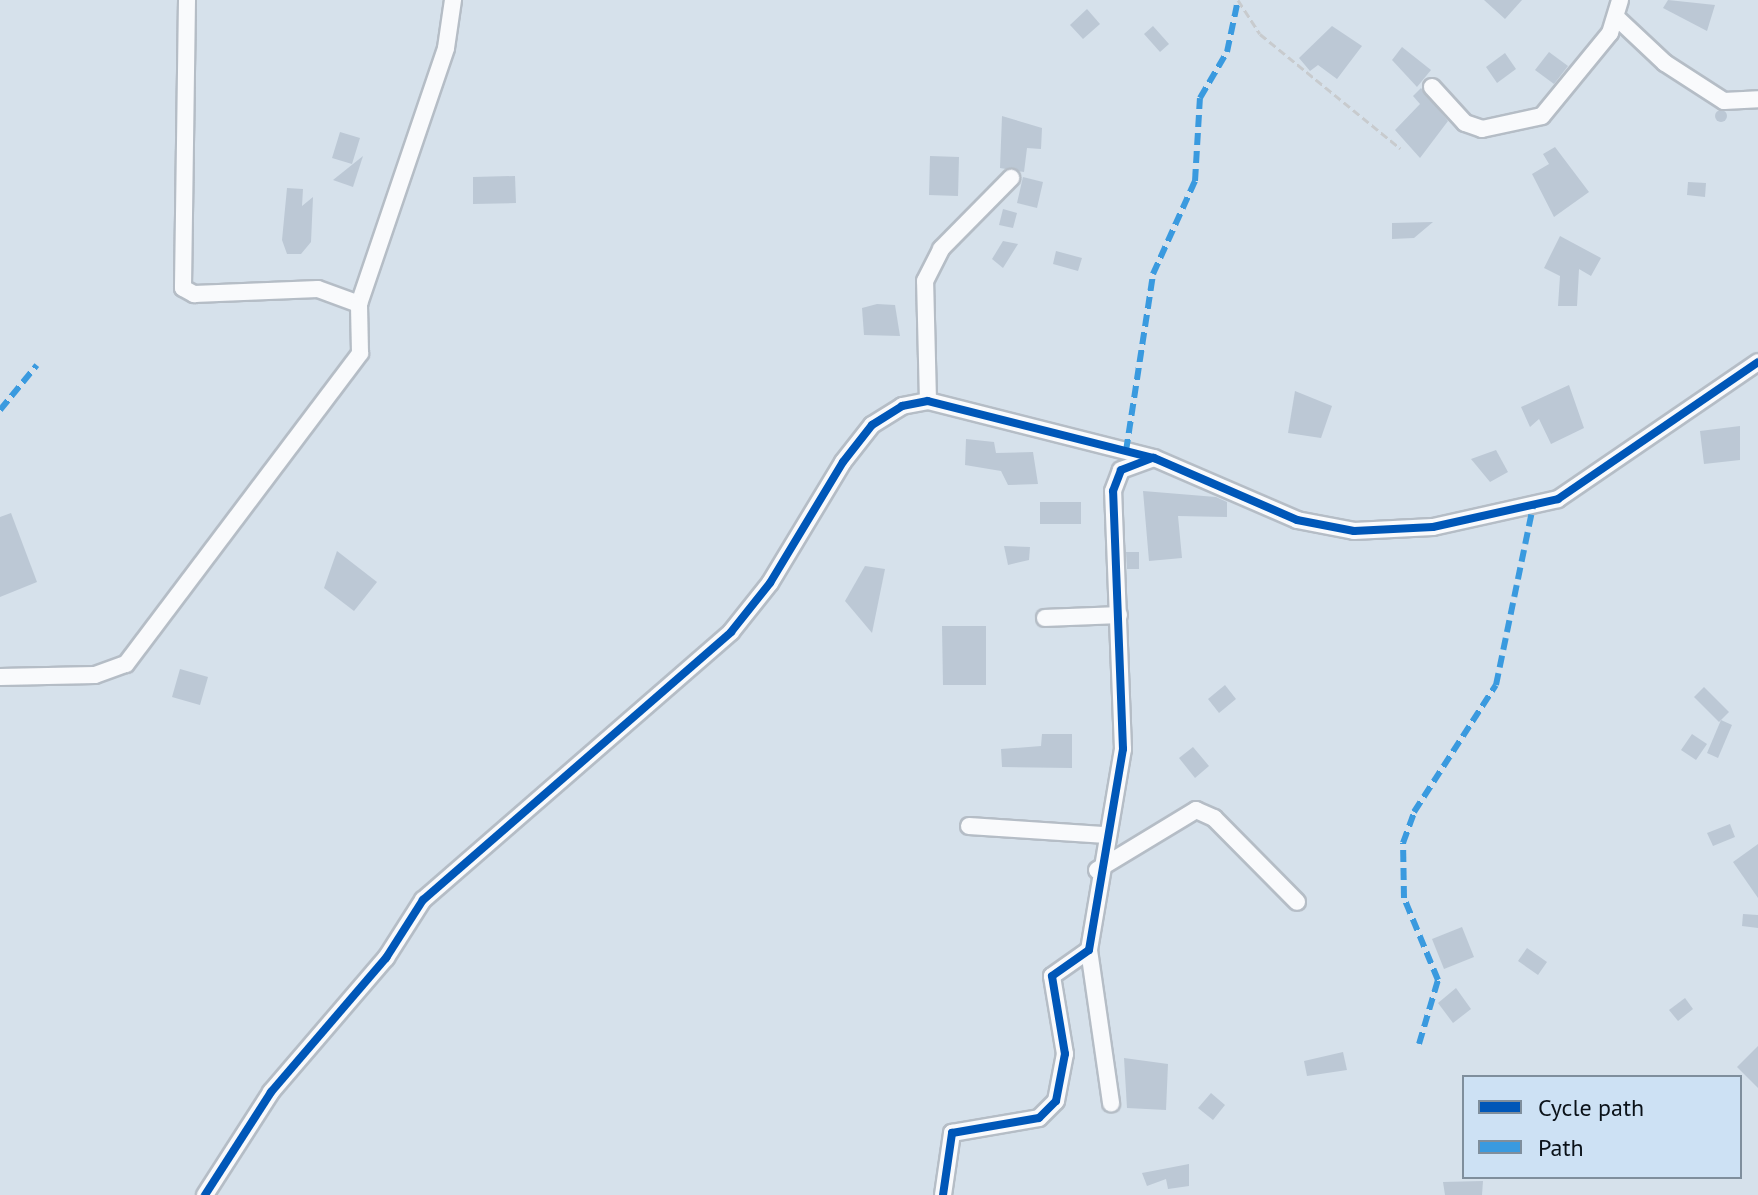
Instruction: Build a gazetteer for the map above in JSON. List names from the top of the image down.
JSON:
{
  "legend": ["Cycle path", "Path"]
}
